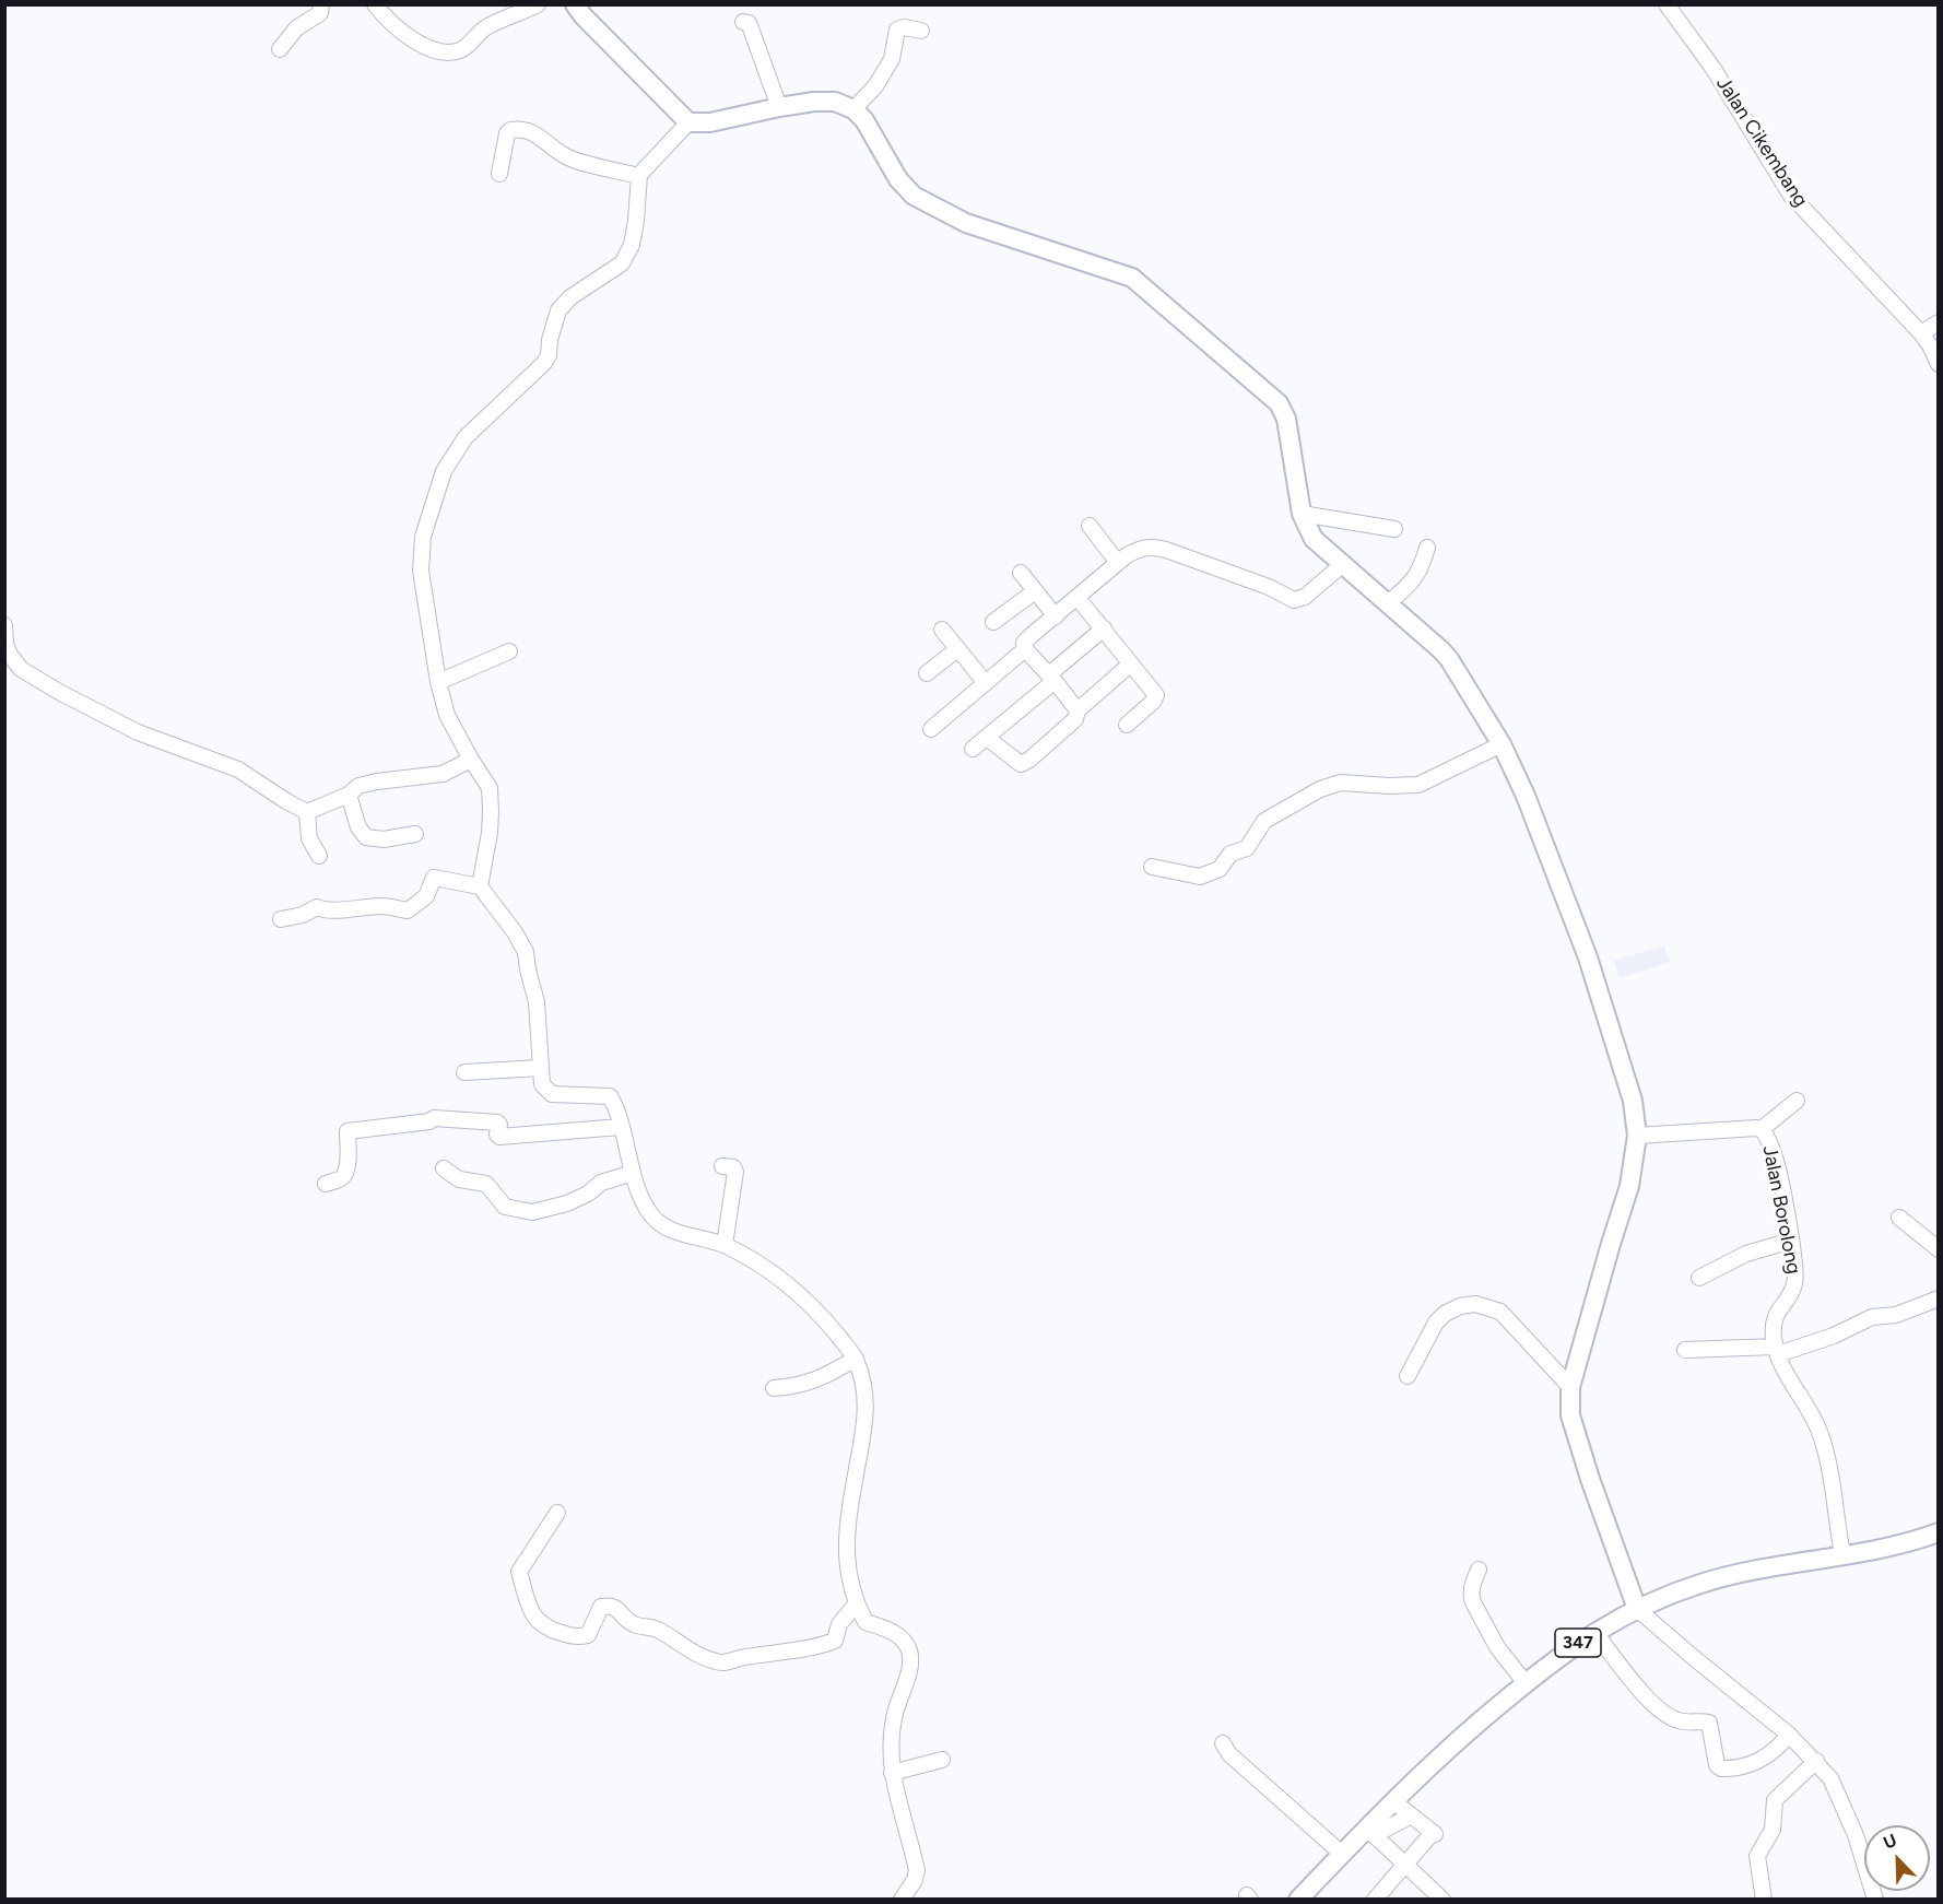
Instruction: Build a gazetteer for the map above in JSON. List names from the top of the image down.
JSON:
{
  "streets": {
    "main road": ["347"],
    "street": ["Jalan Cikembang", "Jalan Borolong"]
  },
  "crossings": [
    ["Jalan Borolong", "347"]
  ],
  "north": "top left"
}
